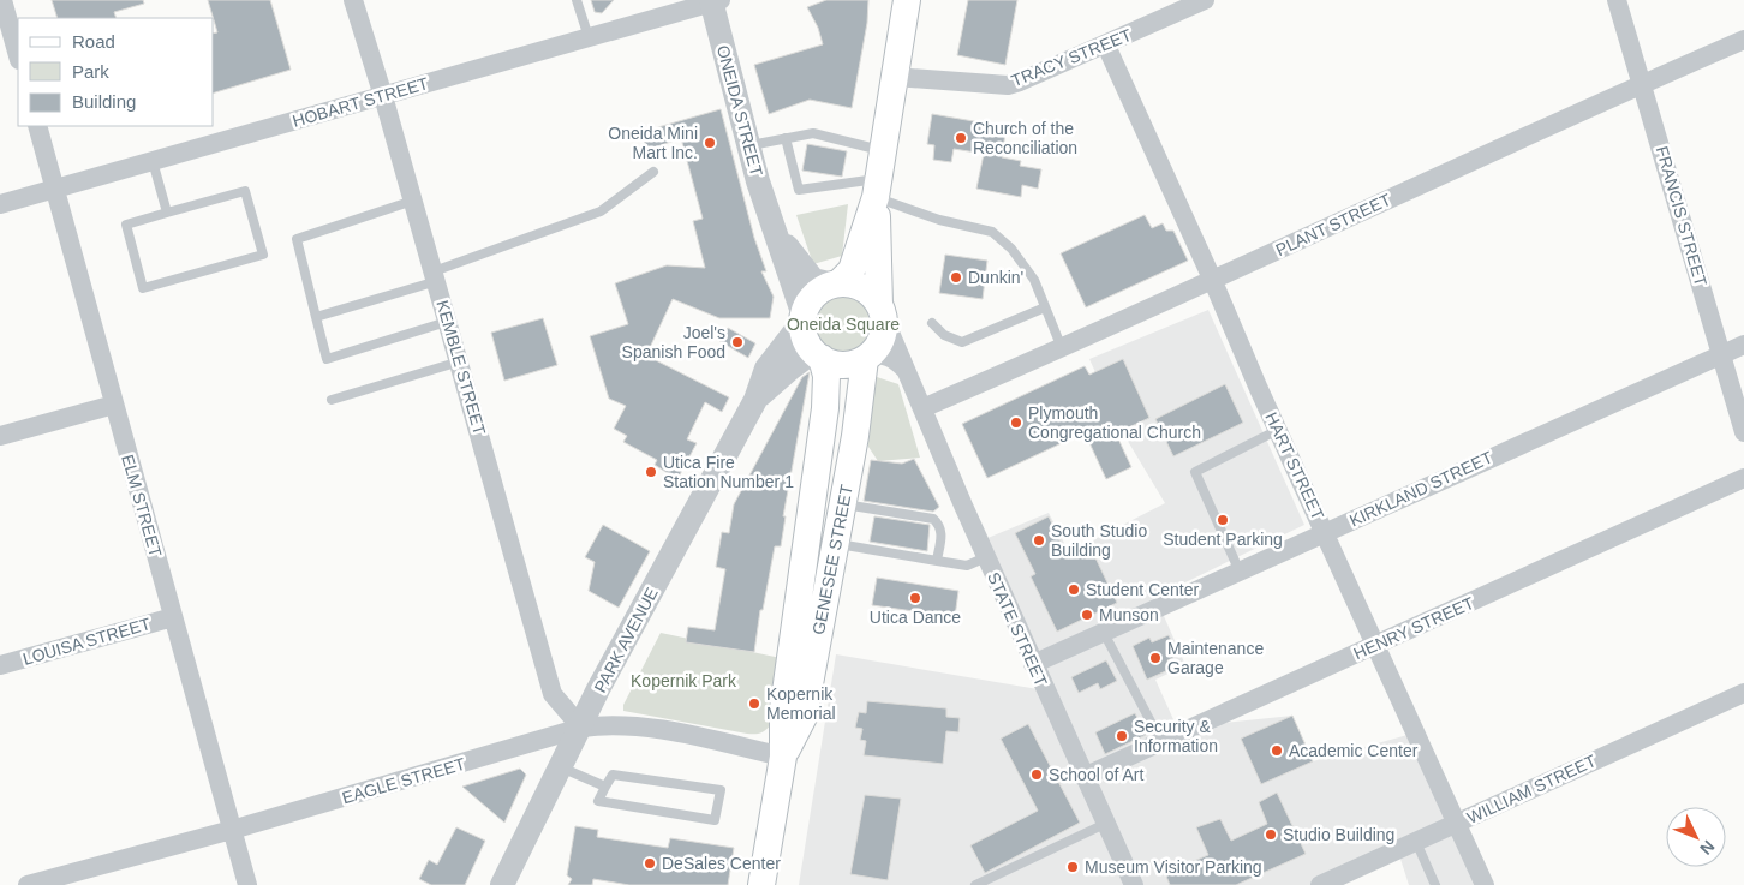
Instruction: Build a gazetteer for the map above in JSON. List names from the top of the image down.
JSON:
{
  "streets": {
    "main road": ["GENESEE STREET"],
    "street": [
      "TRACY STREET",
      "HOBART STREET",
      "ONEIDA STREET",
      "FRANCIS STREET",
      "PLANT STREET",
      "KEMBLE STREET",
      "HART STREET",
      "KIRKLAND STREET",
      "ELM STREET",
      "HENRY STREET",
      "STATE STREET",
      "PARK AVENUE",
      "LOUISA STREET",
      "EAGLE STREET",
      "WILLIAM STREET"
    ]
  },
  "crossings": [
    ["TRACY STREET", "HART STREET"],
    ["HOBART STREET", "ONEIDA STREET"],
    ["HOBART STREET", "KEMBLE STREET"],
    ["HOBART STREET", "ELM STREET"],
    ["ONEIDA STREET", "GENESEE STREET"],
    ["ONEIDA STREET", "STATE STREET"],
    ["ONEIDA STREET", "PARK AVENUE"],
    ["FRANCIS STREET", "PLANT STREET"],
    ["FRANCIS STREET", "KIRKLAND STREET"],
    ["PLANT STREET", "HART STREET"],
    ["PLANT STREET", "STATE STREET"],
    ["KEMBLE STREET", "PARK AVENUE"],
    ["KEMBLE STREET", "EAGLE STREET"],
    ["HART STREET", "KIRKLAND STREET"],
    ["HART STREET", "HENRY STREET"],
    ["HART STREET", "WILLIAM STREET"],
    ["KIRKLAND STREET", "STATE STREET"],
    ["ELM STREET", "LOUISA STREET"],
    ["ELM STREET", "EAGLE STREET"],
    ["GENESEE STREET", "STATE STREET"],
    ["GENESEE STREET", "PARK AVENUE"],
    ["GENESEE STREET", "EAGLE STREET"],
    ["HENRY STREET", "STATE STREET"],
    ["STATE STREET", "PARK AVENUE"],
    ["PARK AVENUE", "EAGLE STREET"]
  ],
  "parks": ["Oneida Square", "Kopernik Park"],
  "places": [
    "Church of the Reconciliation",
    "Oneida Mini Mart Inc.",
    "Dunkin'",
    "Joel's Spanish Food",
    "Plymouth Congregational Church",
    "Utica Fire Station Number 1",
    "Student Parking",
    "South Studio Building",
    "Student Center",
    "Utica Dance",
    "Munson",
    "Maintenance Garage",
    "Kopernik Memorial",
    "Security & Information",
    "Academic Center",
    "School of Art",
    "Studio Building",
    "DeSales Center",
    "Museum Visitor Parking"
  ],
  "legend": ["Road", "Park", "Building"],
  "north": "bottom right"
}
